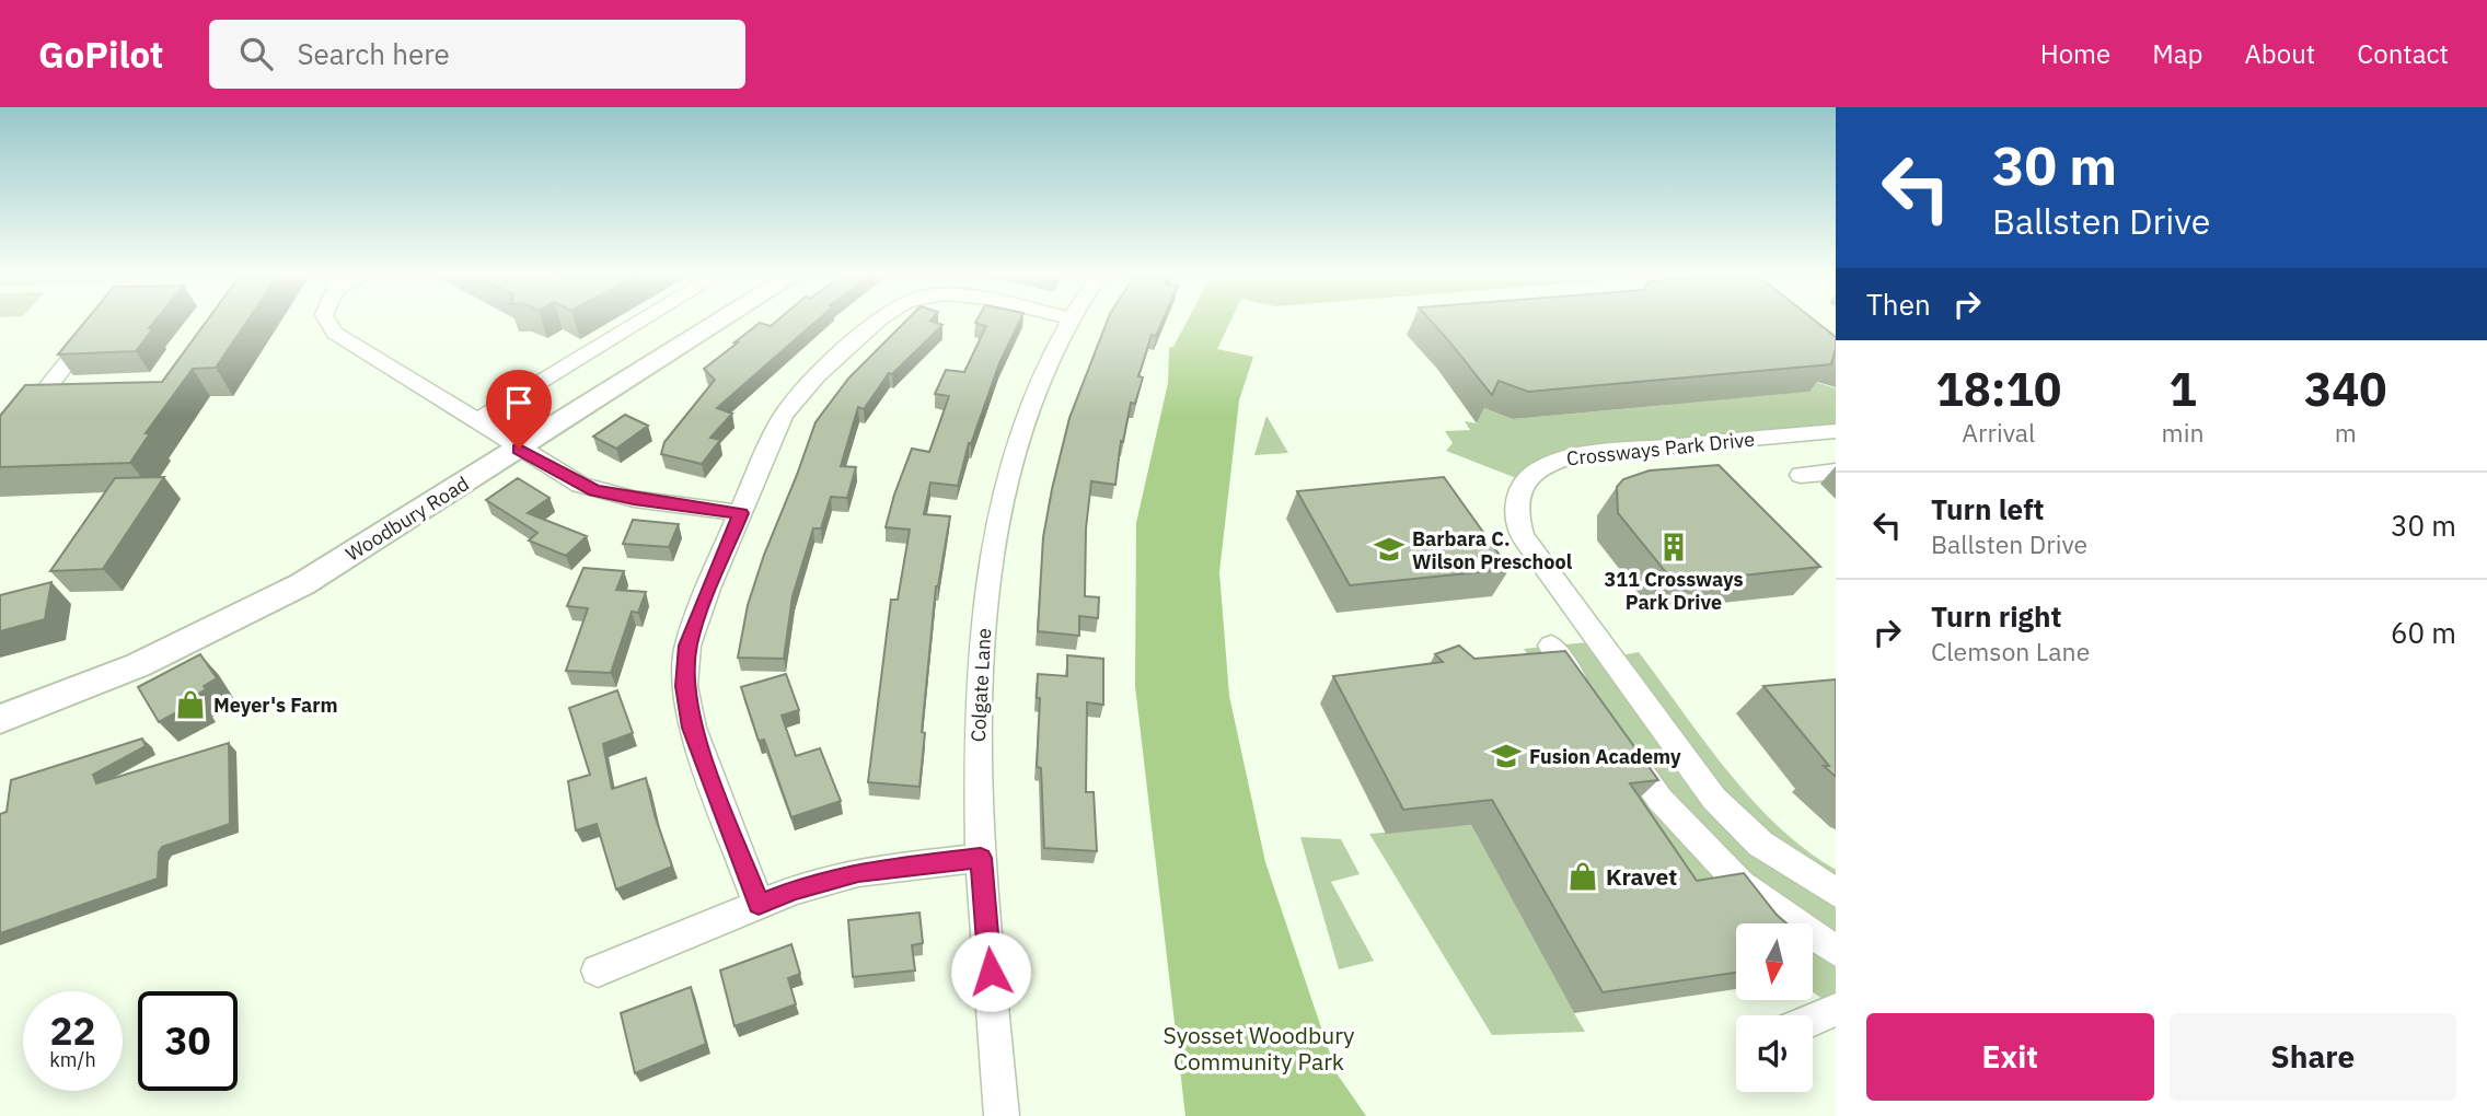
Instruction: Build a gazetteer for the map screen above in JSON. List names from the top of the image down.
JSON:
{
  "streets": {
    "main road": ["Woodbury Road"],
    "street": ["Crossways Park Drive", "Colgate Lane"]
  },
  "parks": ["Syosset Woodbury Community Park"],
  "places": {
    "building": ["311 Crossways Park Drive"],
    "school or university": ["Barbara C. Wilson Preschool", "Fusion Academy"],
    "shop": ["Meyer's Farm", "Kravet"]
  },
  "north": "bottom",
  "page": {
    "header": "GoPilot",
    "search": "Search here",
    "nav": [
      "Home",
      "Map",
      "About",
      "Contact"
    ],
    "turn": ["30 m", "Ballsten Drive"],
    "then": "Then",
    "eta": [
      "18:10",
      "Arrival",
      "1",
      "min",
      "340",
      "m"
    ],
    "list": [
      {
        "name": "Turn left",
        "note": "Ballsten Drive",
        "value": "30 m"
      },
      {
        "name": "Turn right",
        "note": "Clemson Lane",
        "value": "60 m"
      }
    ],
    "speed": "22 km/h",
    "limit": "30",
    "buttons": ["Exit", "Share"]
  }
}
